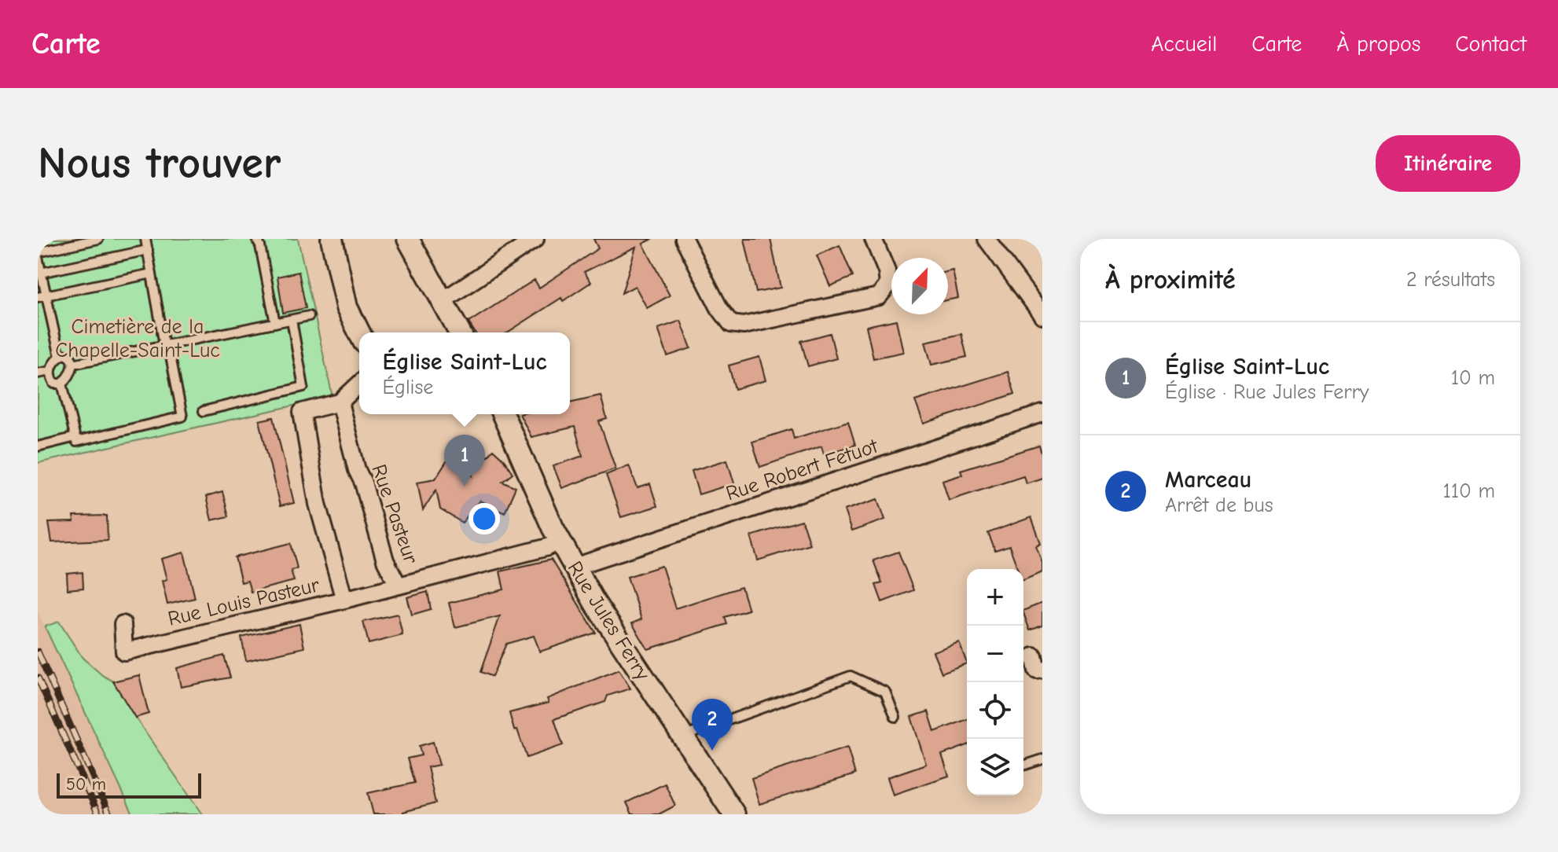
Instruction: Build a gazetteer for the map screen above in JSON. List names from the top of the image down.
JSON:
{
  "streets": {
    "street": [
      "Rue Robert Fetuot",
      "Rue Pasteur",
      "Rue Louis Pasteur",
      "Rue Jules Ferry"
    ]
  },
  "crossings": [
    ["Rue Robert Fetuot", "Rue Jules Ferry"],
    ["Rue Pasteur", "Rue Louis Pasteur"],
    ["Rue Pasteur", "Rue Jules Ferry"]
  ],
  "parks": ["Cimetière de la Chapelle-Saint-Luc"],
  "scale_bar": "50 m",
  "north": "top right",
  "page": {
    "header": "Carte",
    "nav": [
      "Accueil",
      "Carte",
      "À propos",
      "Contact"
    ],
    "buttons": "Itinéraire",
    "title": "Nous trouver",
    "heading": ["À proximité", "2 résultats"],
    "list": [
      {
        "mark": "1",
        "name": "Église Saint-Luc",
        "note": "Église · Rue Jules Ferry",
        "value": "10 m"
      },
      {
        "mark": "2",
        "name": "Marceau",
        "note": "Arrêt de bus",
        "value": "110 m"
      }
    ],
    "popup": ["Église Saint-Luc", "Église"],
    "pins": ["1", "2"],
    "map_buttons": ["+", "−"],
    "scale": "50 m"
  }
}
